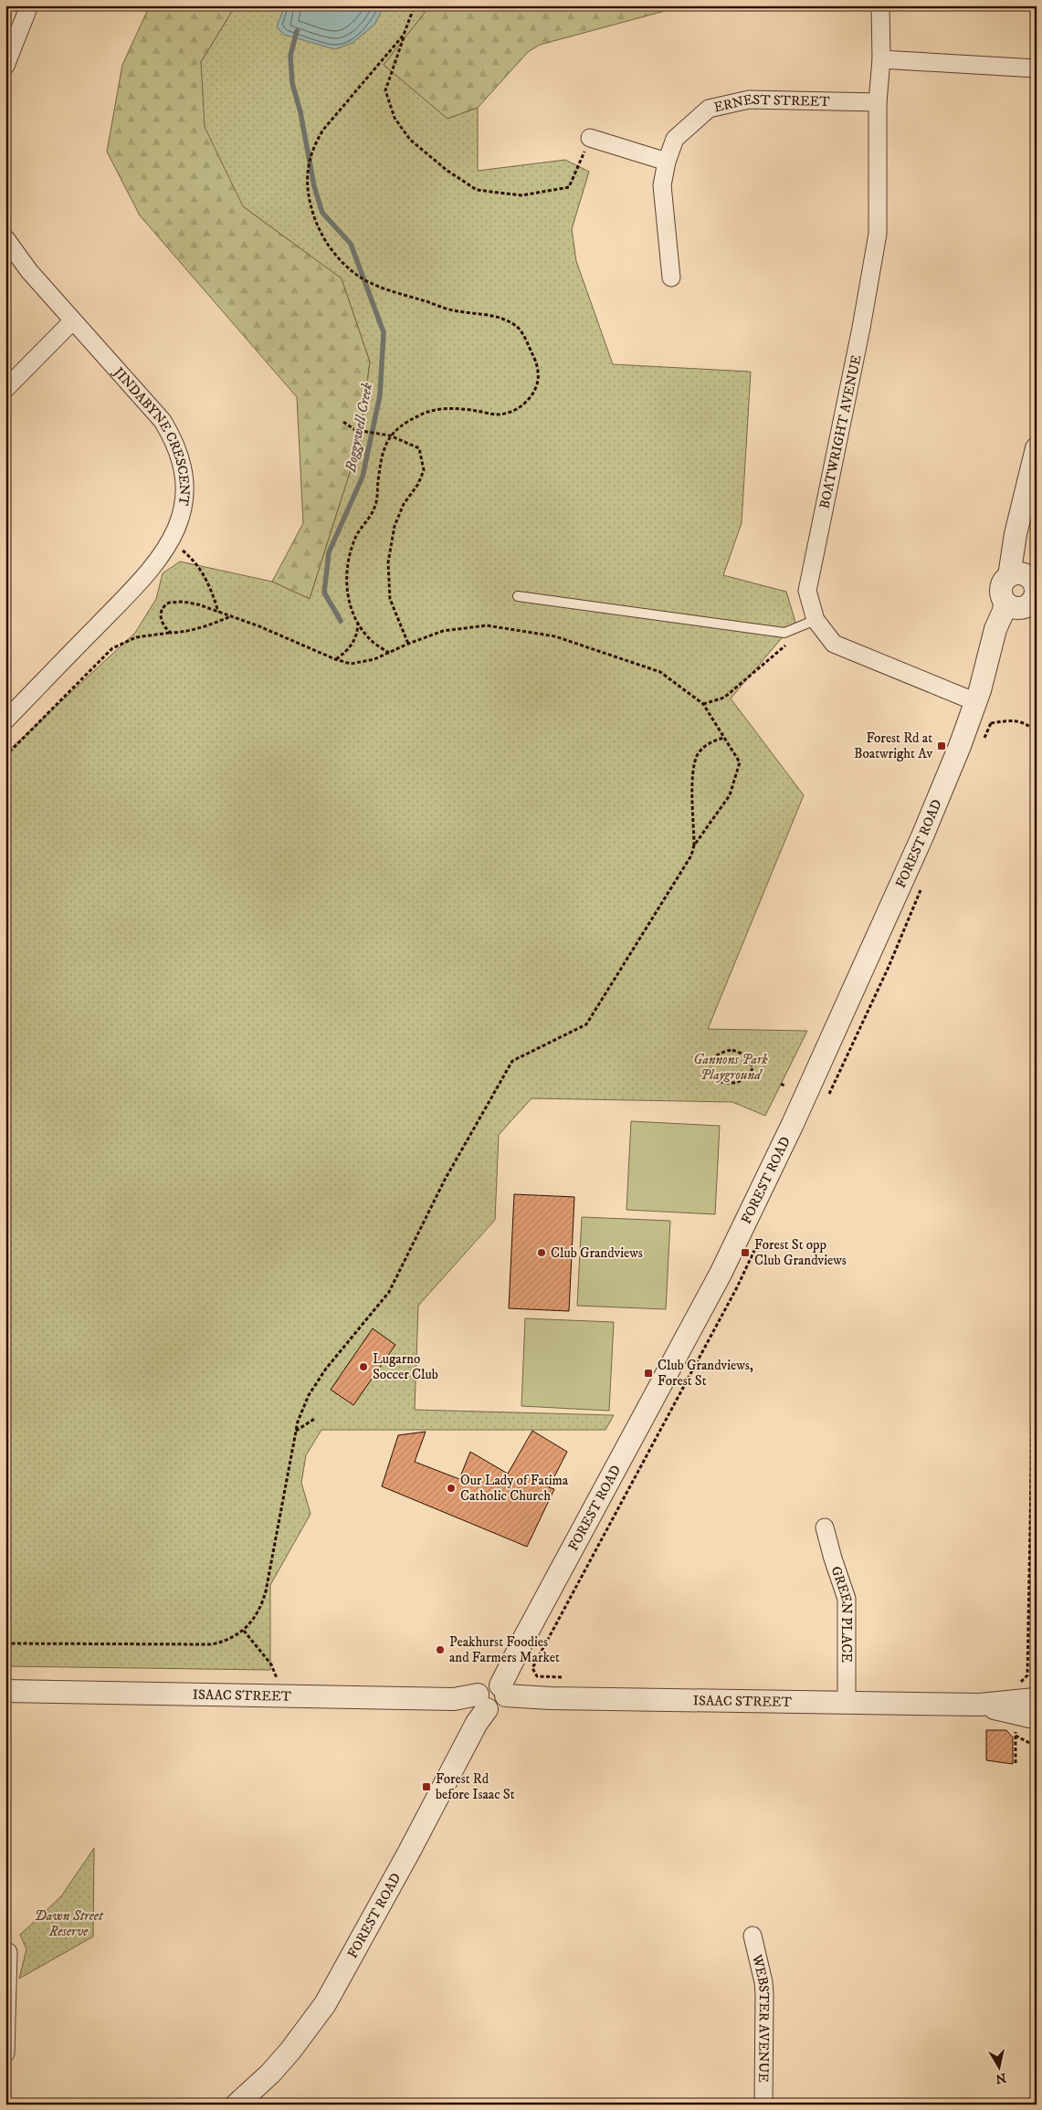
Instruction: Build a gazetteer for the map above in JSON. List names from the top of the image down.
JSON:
{
  "streets": {
    "street": [
      "ERNEST STREET",
      "BOATWRIGHT AVENUE",
      "JINDABYNE CRESCENT",
      "FOREST ROAD",
      "GREEN PLACE",
      "ISAAC STREET",
      "WEBSTER AVENUE"
    ]
  },
  "crossings": [
    ["ERNEST STREET", "BOATWRIGHT AVENUE"],
    ["BOATWRIGHT AVENUE", "FOREST ROAD"],
    ["FOREST ROAD", "ISAAC STREET"],
    ["GREEN PLACE", "ISAAC STREET"]
  ],
  "water": ["Boggywell Creek"],
  "parks": ["Gannons Park Playground", "Dawn Street Reserve"],
  "places": {
    "transit": [
      "Forest Rd at Boatwright Av",
      "Forest St opp Club Grandviews",
      "Club Grandviews, Forest St",
      "Forest Rd before Isaac St"
    ],
    "other": [
      "Club Grandviews",
      "Lugarno Soccer Club",
      "Our Lady of Fatima Catholic Church",
      "Peakhurst Foodies and Farmers Market"
    ]
  },
  "north": "bottom"
}
